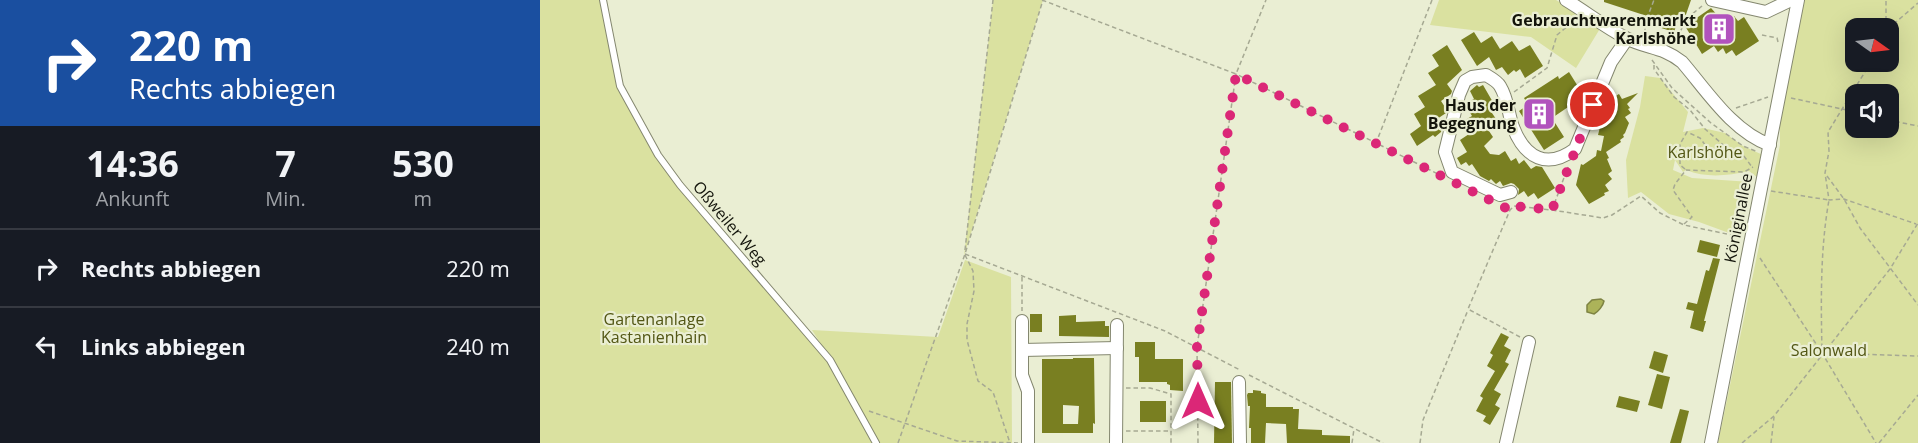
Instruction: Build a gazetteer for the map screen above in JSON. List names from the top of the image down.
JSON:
{
  "streets": {
    "street": ["Königinallee"],
    "lane": ["Oßweiler Weg"]
  },
  "parks": ["Karlshöhe", "Gartenanlage Kastanienhain", "Salonwald"],
  "places": {
    "building": ["Gebrauchtwarenmarkt Karlshöhe", "Haus der Begegnung"]
  },
  "north": "right",
  "page": {
    "turn": ["220 m", "Rechts abbiegen"],
    "eta": [
      "14:36",
      "Ankunft",
      "7",
      "Min.",
      "530",
      "m"
    ],
    "list": [
      {
        "name": "Rechts abbiegen",
        "value": "220 m"
      },
      {
        "name": "Links abbiegen",
        "value": "240 m"
      }
    ]
  }
}
